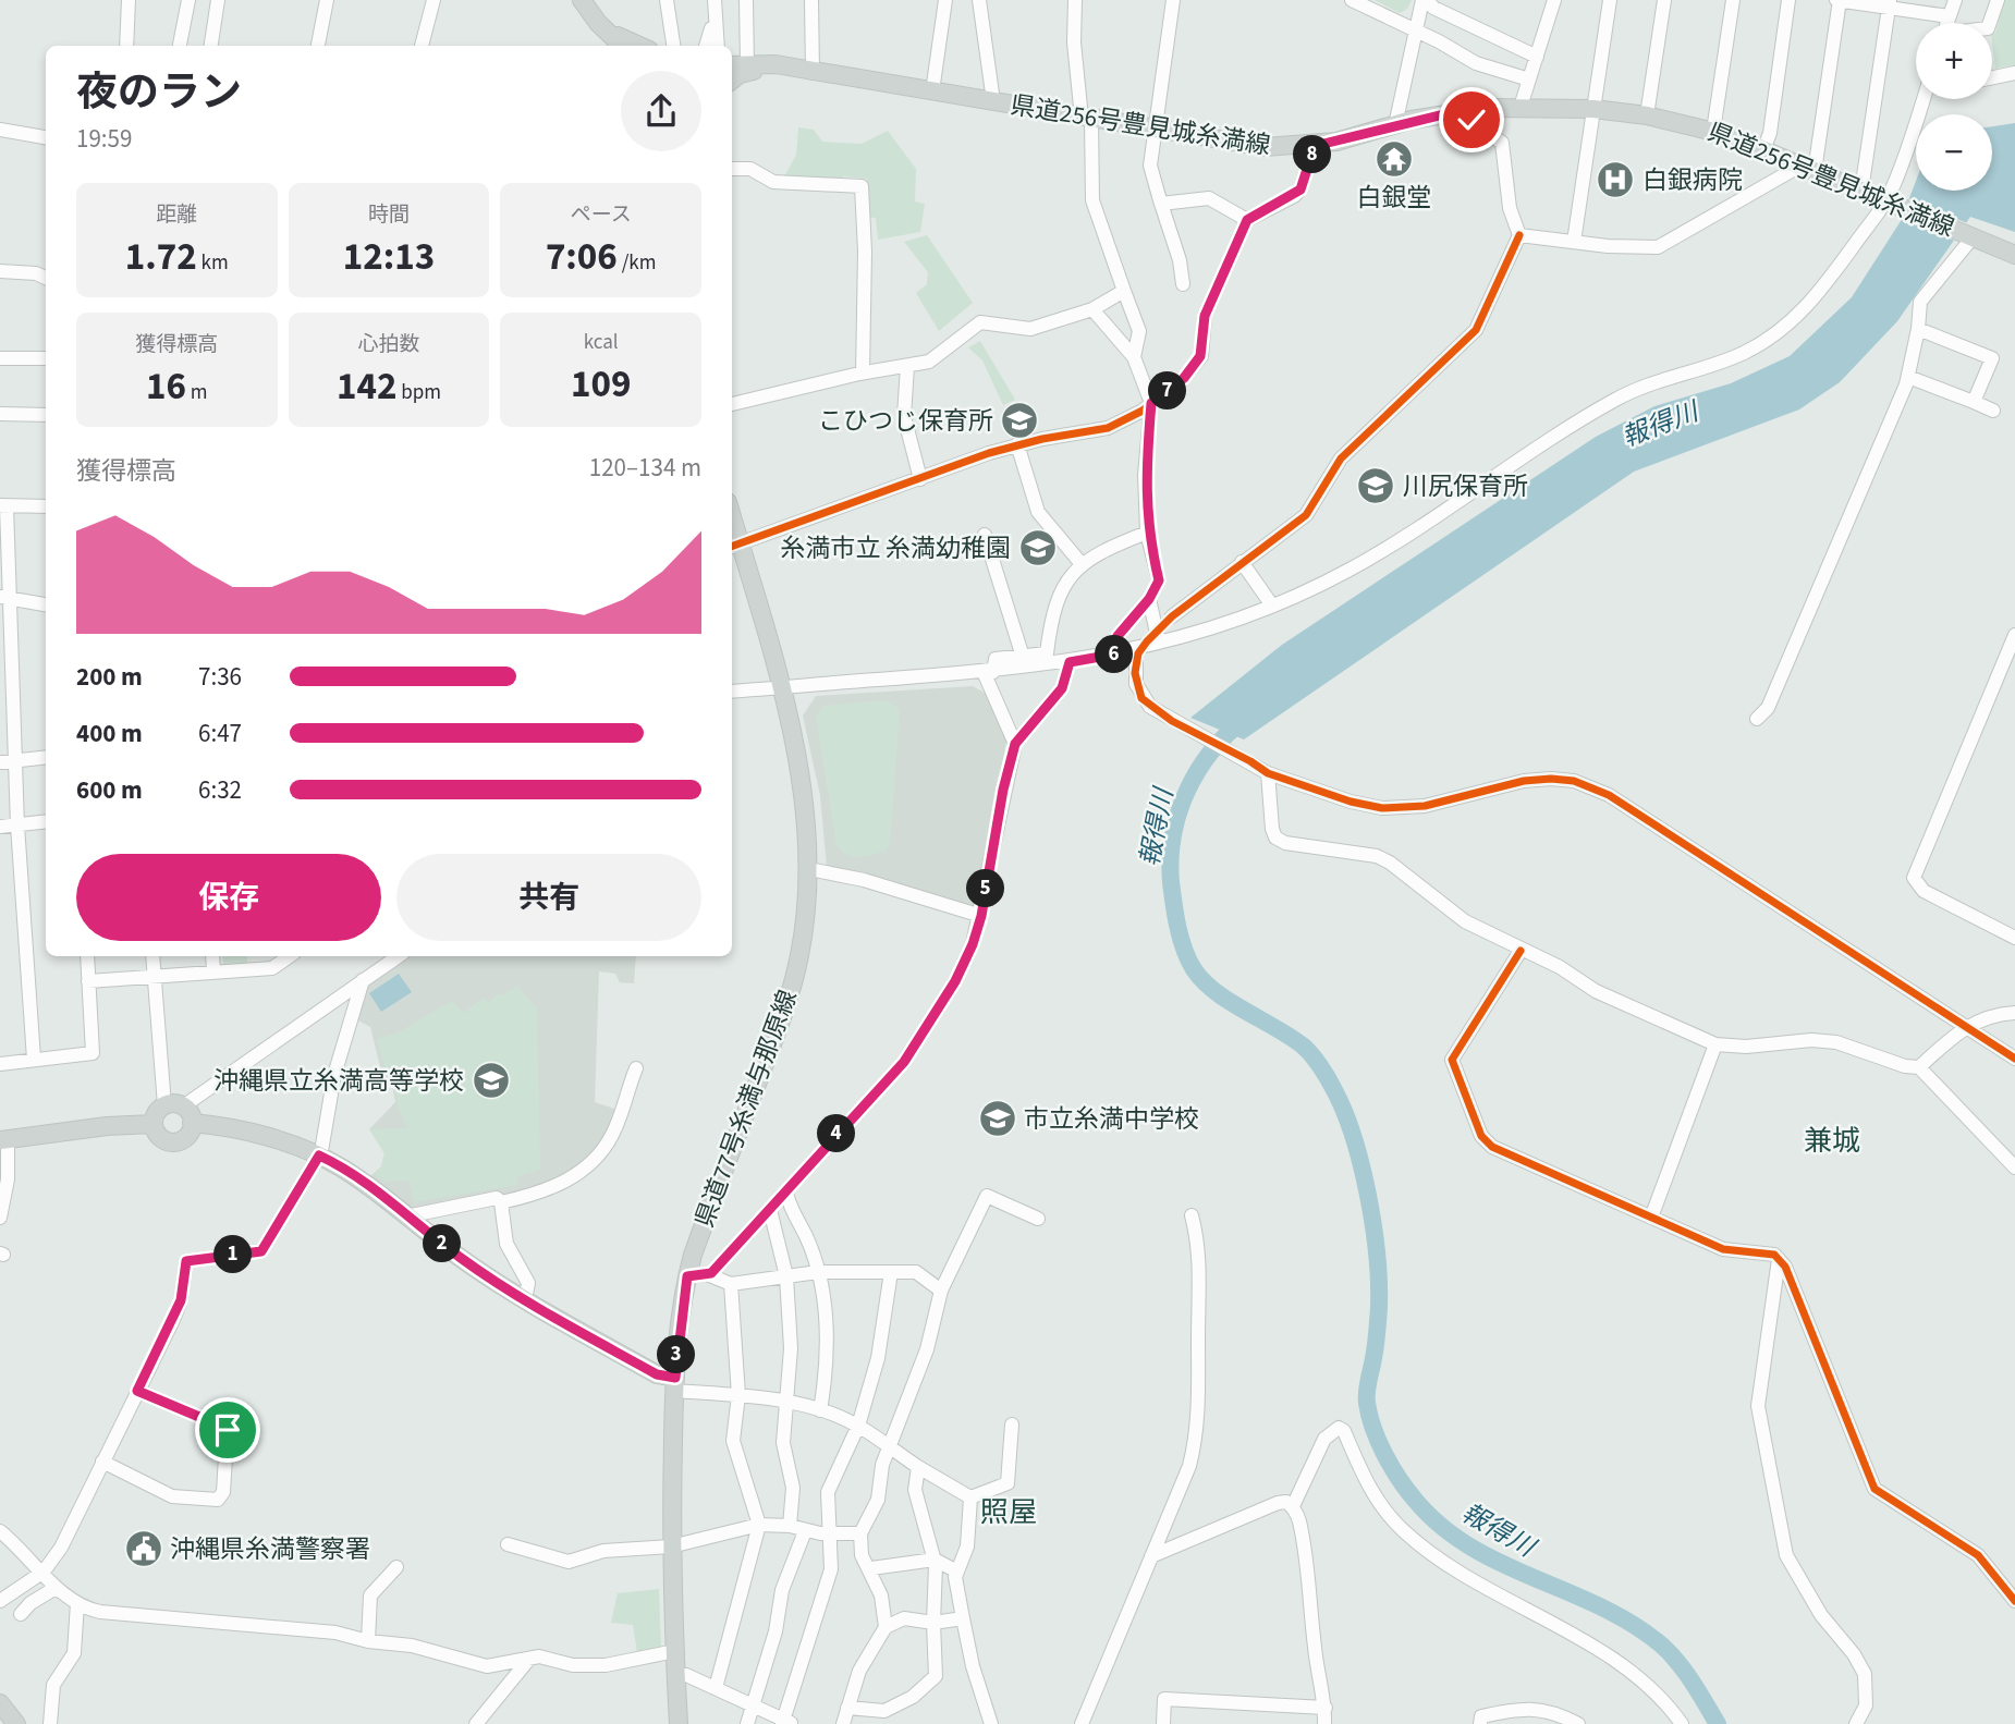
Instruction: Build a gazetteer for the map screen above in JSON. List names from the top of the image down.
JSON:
{
  "streets": {
    "main road": ["県道256号豊見城糸満線", "県道77号糸満与那原線"]
  },
  "districts": ["兼城", "照屋"],
  "water": ["報得川"],
  "places": {
    "temple": ["白銀堂"],
    "hospital": ["白銀病院"],
    "school or university": [
      "こひつじ保育所",
      "川尻保育所",
      "糸満市立 糸満幼稚園",
      "沖縄県立糸満高等学校",
      "市立糸満中学校"
    ],
    "public building": ["沖縄県糸満警察署"]
  },
  "page": {
    "map_buttons": ["+", "−"],
    "heading": ["夜のラン", "19:59"],
    "pins": [
      "8",
      "7",
      "6",
      "5",
      "4",
      "2",
      "1",
      "3"
    ],
    "stats": [
      ["距離", "1.72 km"],
      ["時間", "12:13"],
      ["ペース", "7:06 /km"],
      ["獲得標高", "16 m"],
      ["心拍数", "142 bpm"],
      ["kcal", "109"]
    ],
    "chart": ["獲得標高", "120–134 m"],
    "list": [
      {
        "name": "200 m",
        "note": "7:36"
      },
      {
        "name": "400 m",
        "note": "6:47"
      },
      {
        "name": "600 m",
        "note": "6:32"
      }
    ],
    "buttons": ["保存", "共有"]
  }
}
